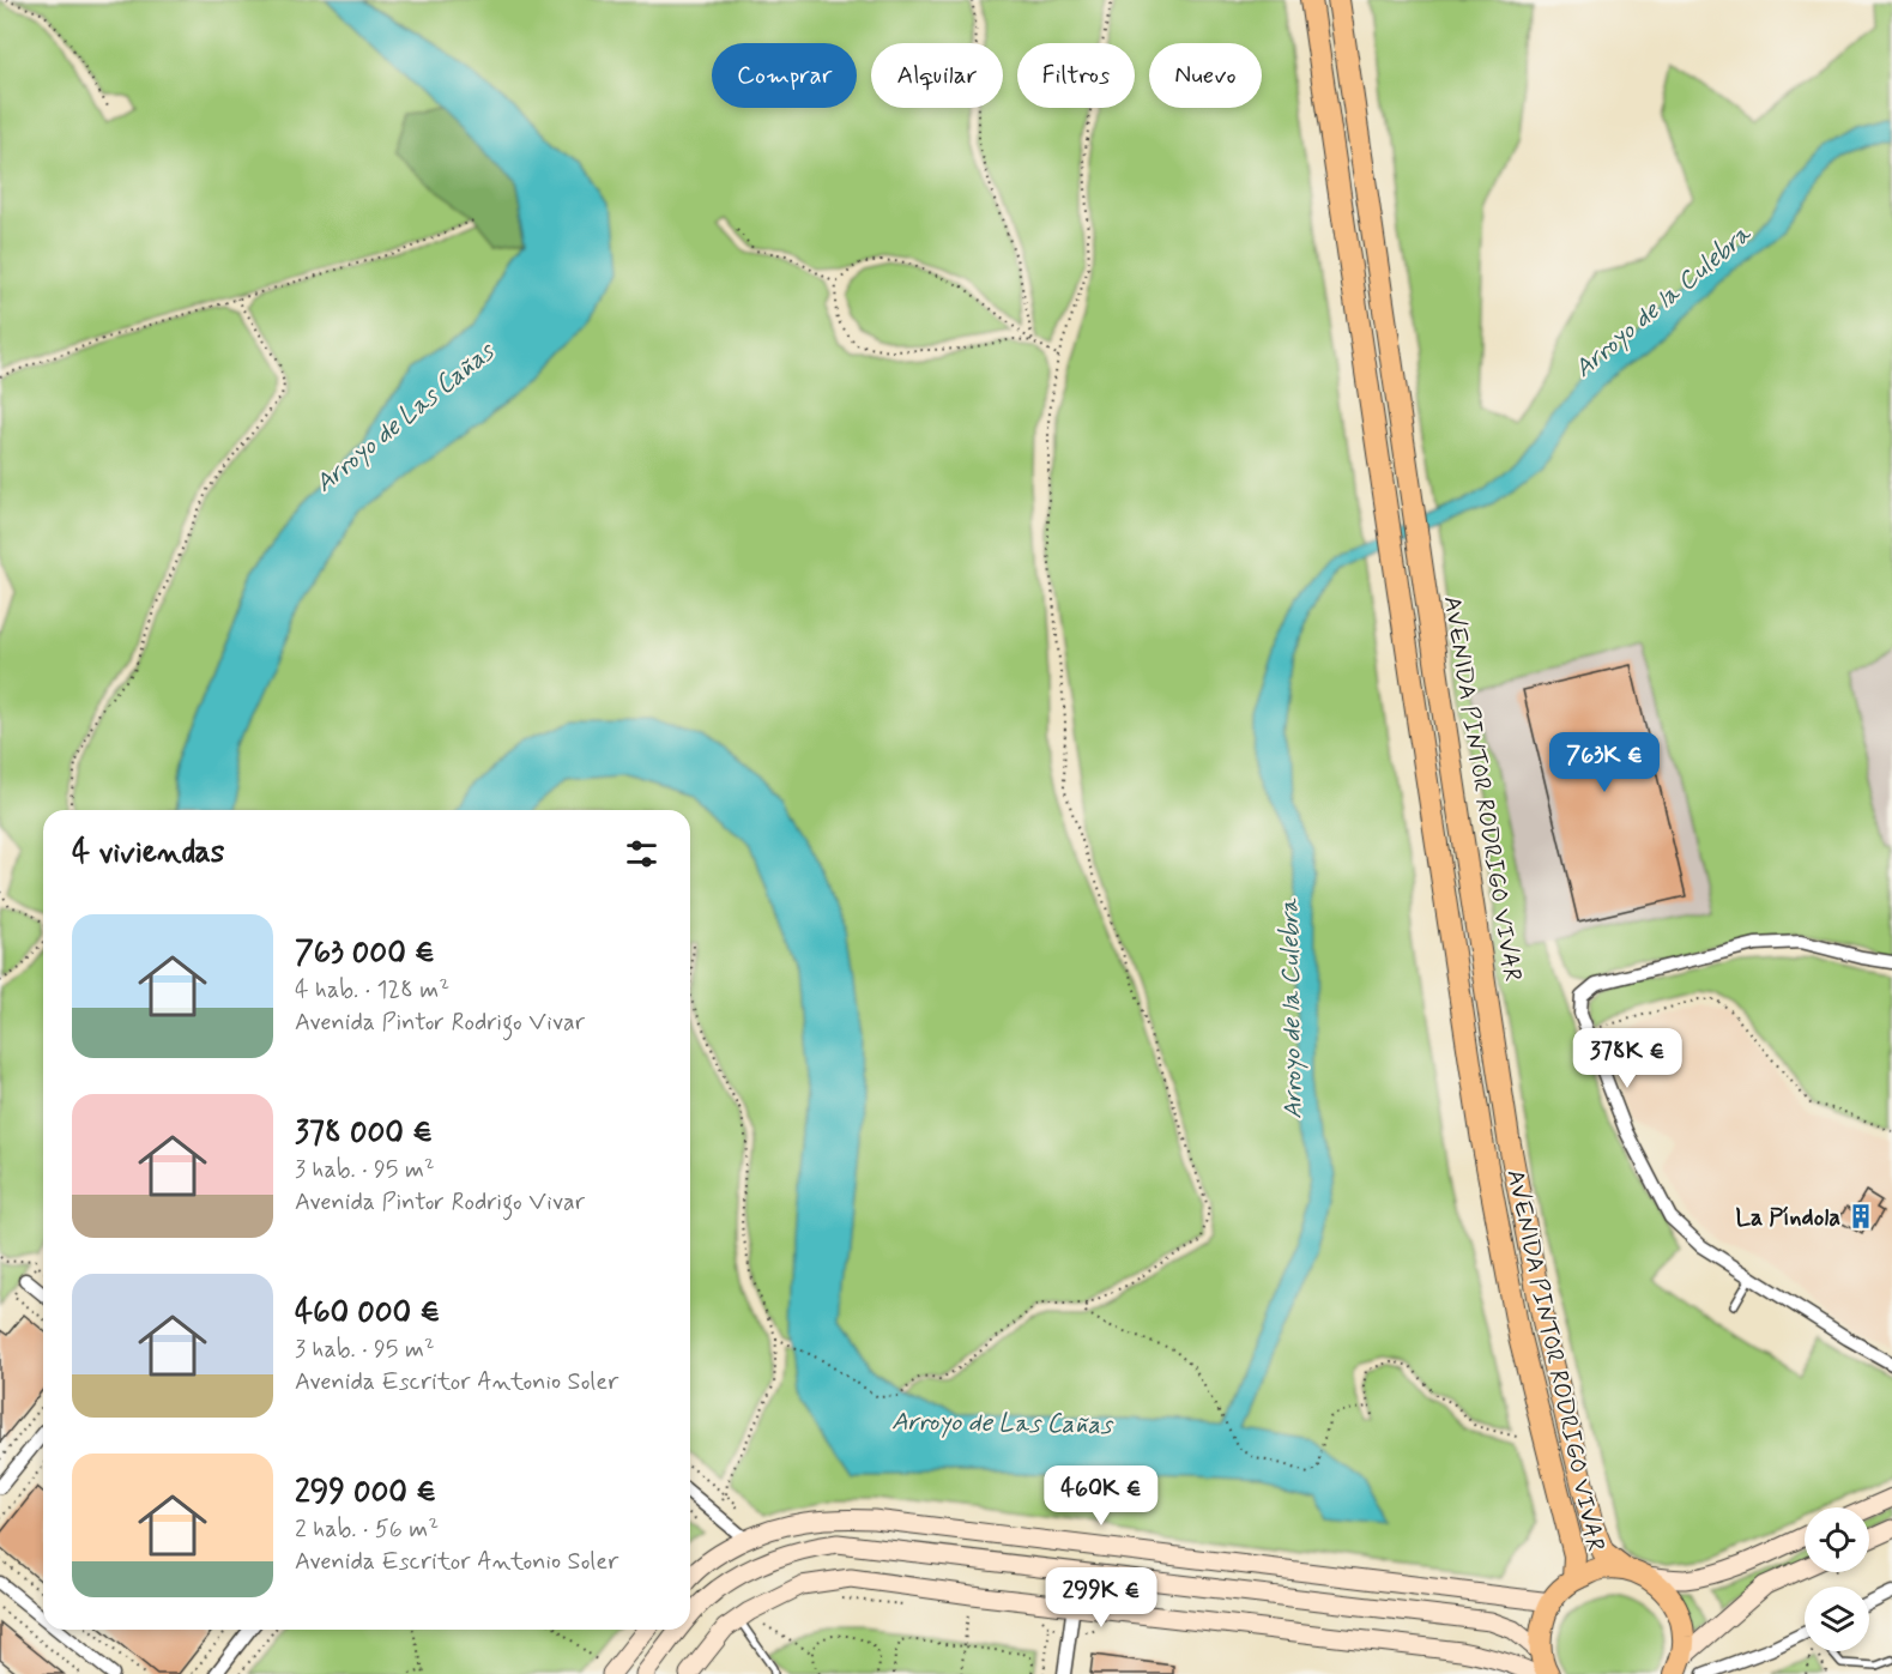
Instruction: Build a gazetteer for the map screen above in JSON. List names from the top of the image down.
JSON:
{
  "streets": {
    "main road": ["AVENIDA PINTOR RODRIGO VIVAR"]
  },
  "water": ["Arroyo de la Culebra", "Arroyo de Las Cañas"],
  "places": {
    "building": ["La Píndola"]
  },
  "page": {
    "chip": [
      "Comprar",
      "Alquilar",
      "Filtros",
      "Nuevo"
    ],
    "price": [
      "763K €",
      "378K €",
      "460K €",
      "299K €"
    ],
    "heading": "4 viviendas",
    "list": [
      {
        "name": "763 000 €",
        "note": "4 hab. · 128 m² · Avenida Pintor Rodrigo Vivar"
      },
      {
        "name": "378 000 €",
        "note": "3 hab. · 95 m² · Avenida Pintor Rodrigo Vivar"
      },
      {
        "name": "460 000 €",
        "note": "3 hab. · 95 m² · Avenida Escritor Antonio Soler"
      },
      {
        "name": "299 000 €",
        "note": "2 hab. · 56 m² · Avenida Escritor Antonio Soler"
      }
    ]
  }
}
